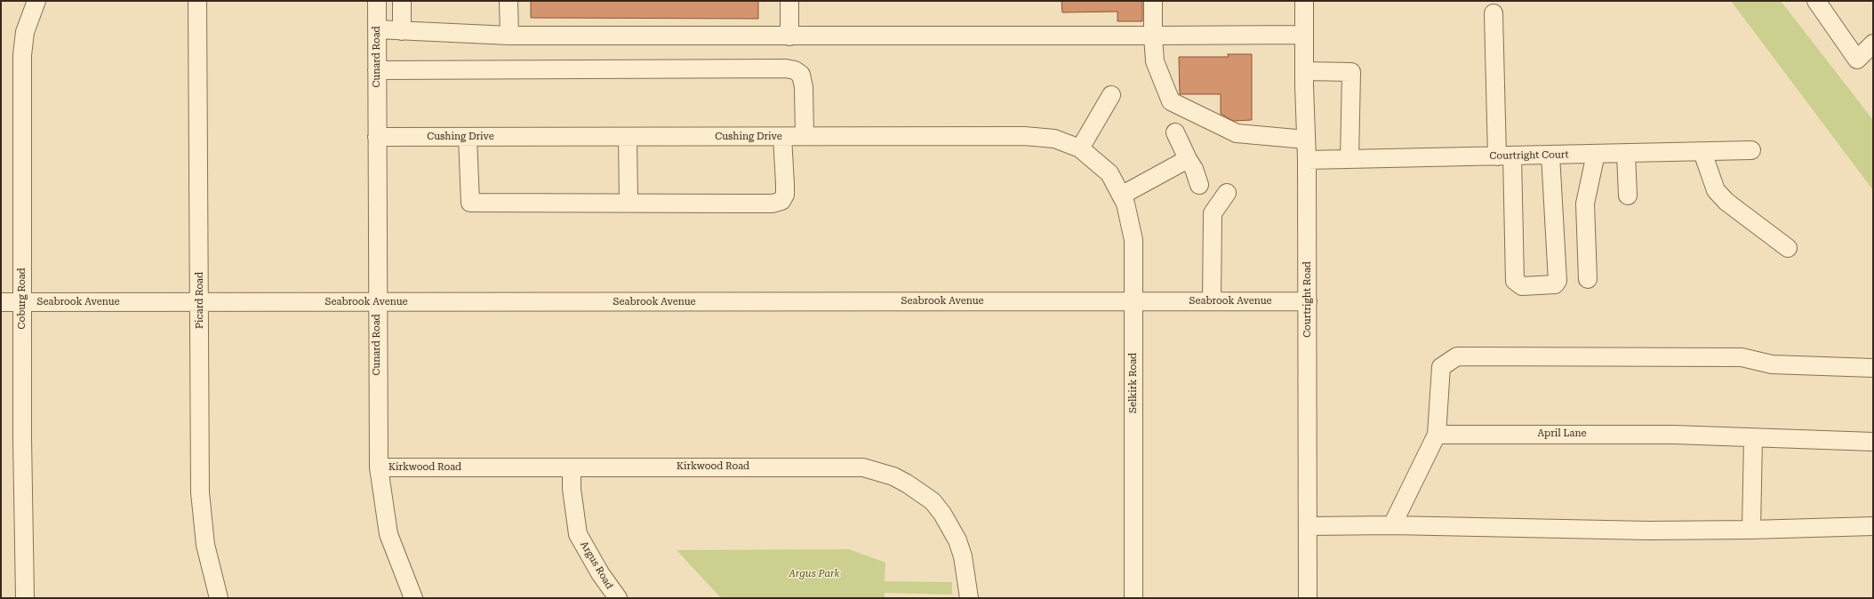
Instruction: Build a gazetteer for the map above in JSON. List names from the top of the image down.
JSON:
{
  "streets": {
    "street": [
      "Cunard Road",
      "Cushing Drive",
      "Courtright Court",
      "Coburg Road",
      "Courtright Road",
      "Picard Road",
      "Seabrook Avenue",
      "Selkirk Road",
      "April Lane",
      "Kirkwood Road",
      "Argus Road"
    ]
  },
  "crossings": [
    ["Cunard Road", "Cushing Drive"],
    ["Cunard Road", "Seabrook Avenue"],
    ["Cunard Road", "Kirkwood Road"],
    ["Cushing Drive", "Selkirk Road"],
    ["Courtright Court", "Courtright Road"],
    ["Coburg Road", "Seabrook Avenue"],
    ["Courtright Road", "Seabrook Avenue"],
    ["Picard Road", "Seabrook Avenue"],
    ["Seabrook Avenue", "Selkirk Road"],
    ["Kirkwood Road", "Argus Road"]
  ],
  "parks": ["Argus Park"]
}
